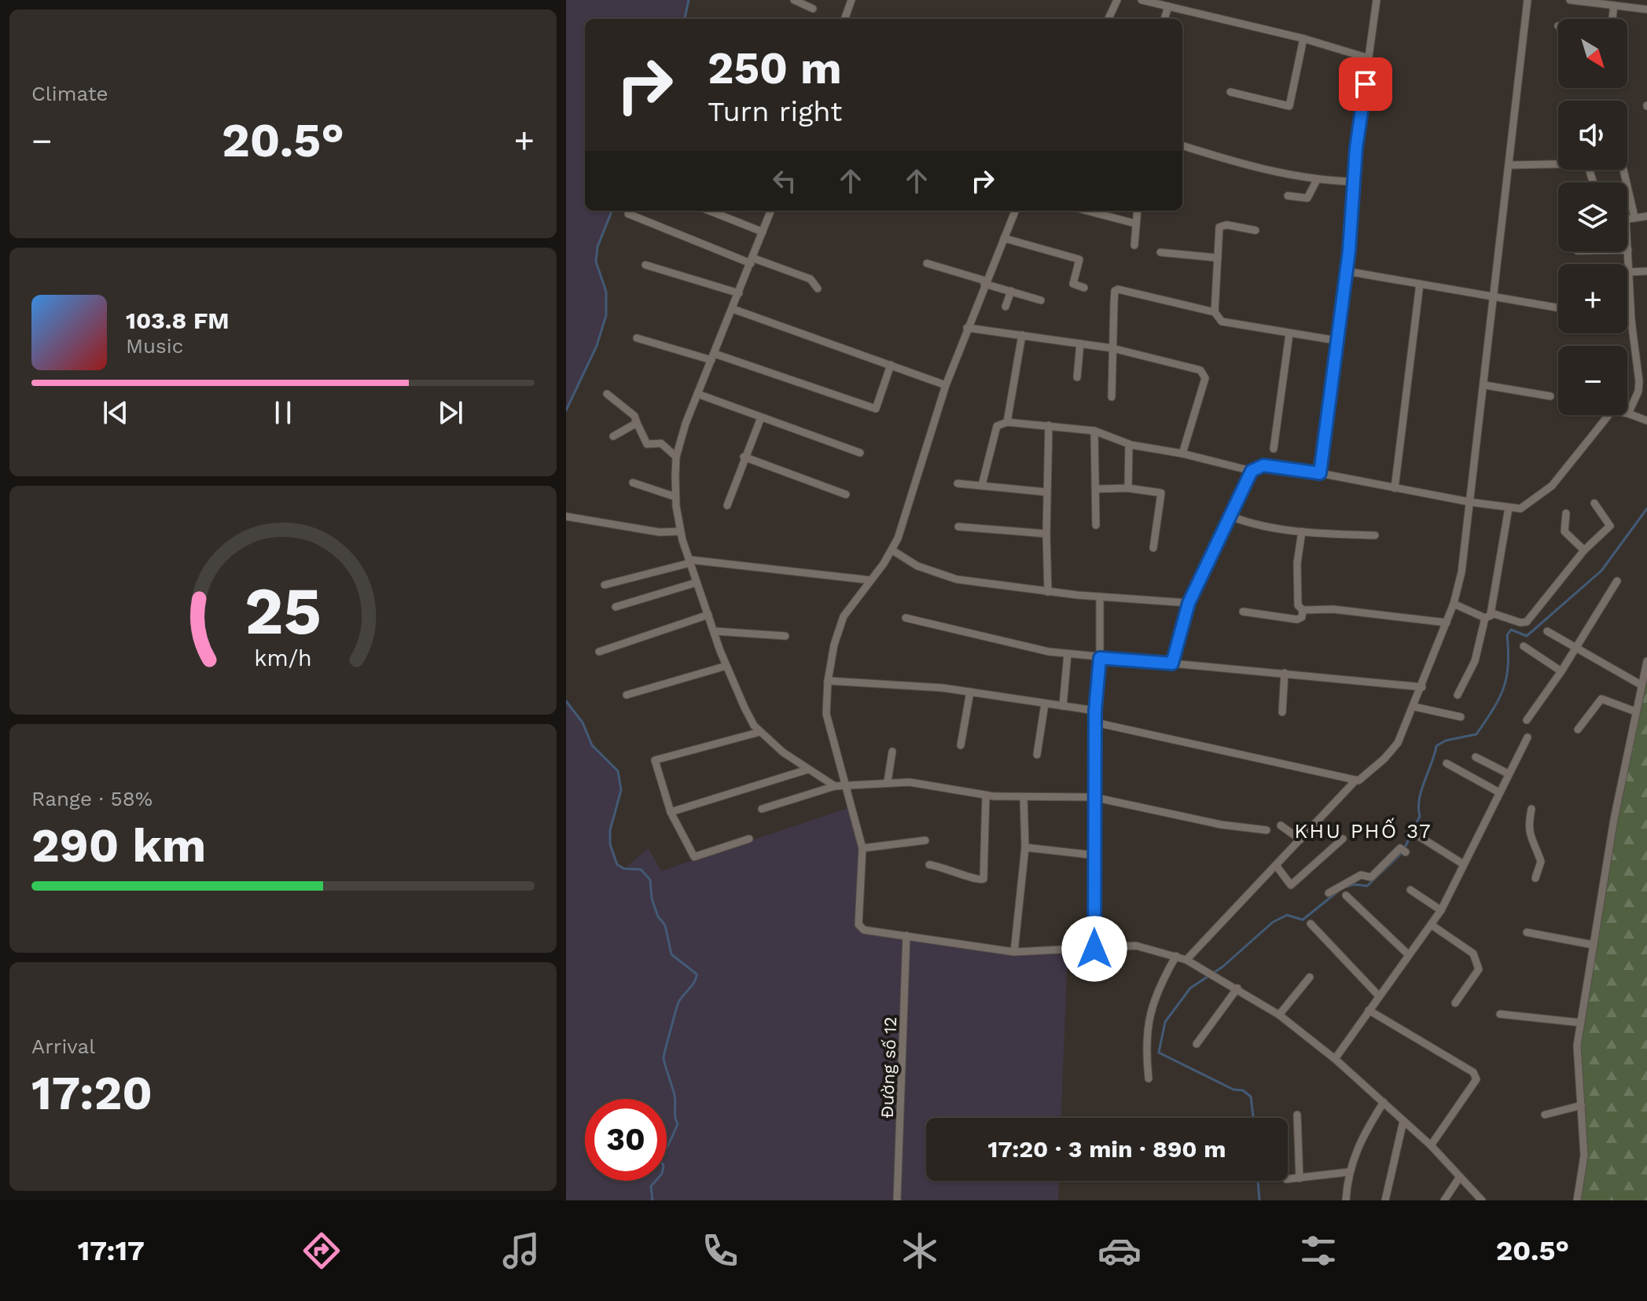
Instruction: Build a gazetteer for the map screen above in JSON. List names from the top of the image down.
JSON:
{
  "streets": {
    "street": ["Đường số 12"]
  },
  "districts": ["KHU PHỐ 37"],
  "north": "bottom right",
  "page": {
    "tile": [
      "Climate",
      ["Range · 58%", "290 km"],
      ["Arrival", "17:20"]
    ],
    "map_buttons": ["+", "−"],
    "turn": ["250 m", "Turn right"],
    "heat": ["−", "20.5°", "+"],
    "song": ["103.8 FM", "Music"],
    "limit": "30",
    "trip": "17:20 · 3 min · 890 m",
    "tabs": ["17:17", "20.5°"],
    "gauge": ["25", "km/h"]
  }
}
